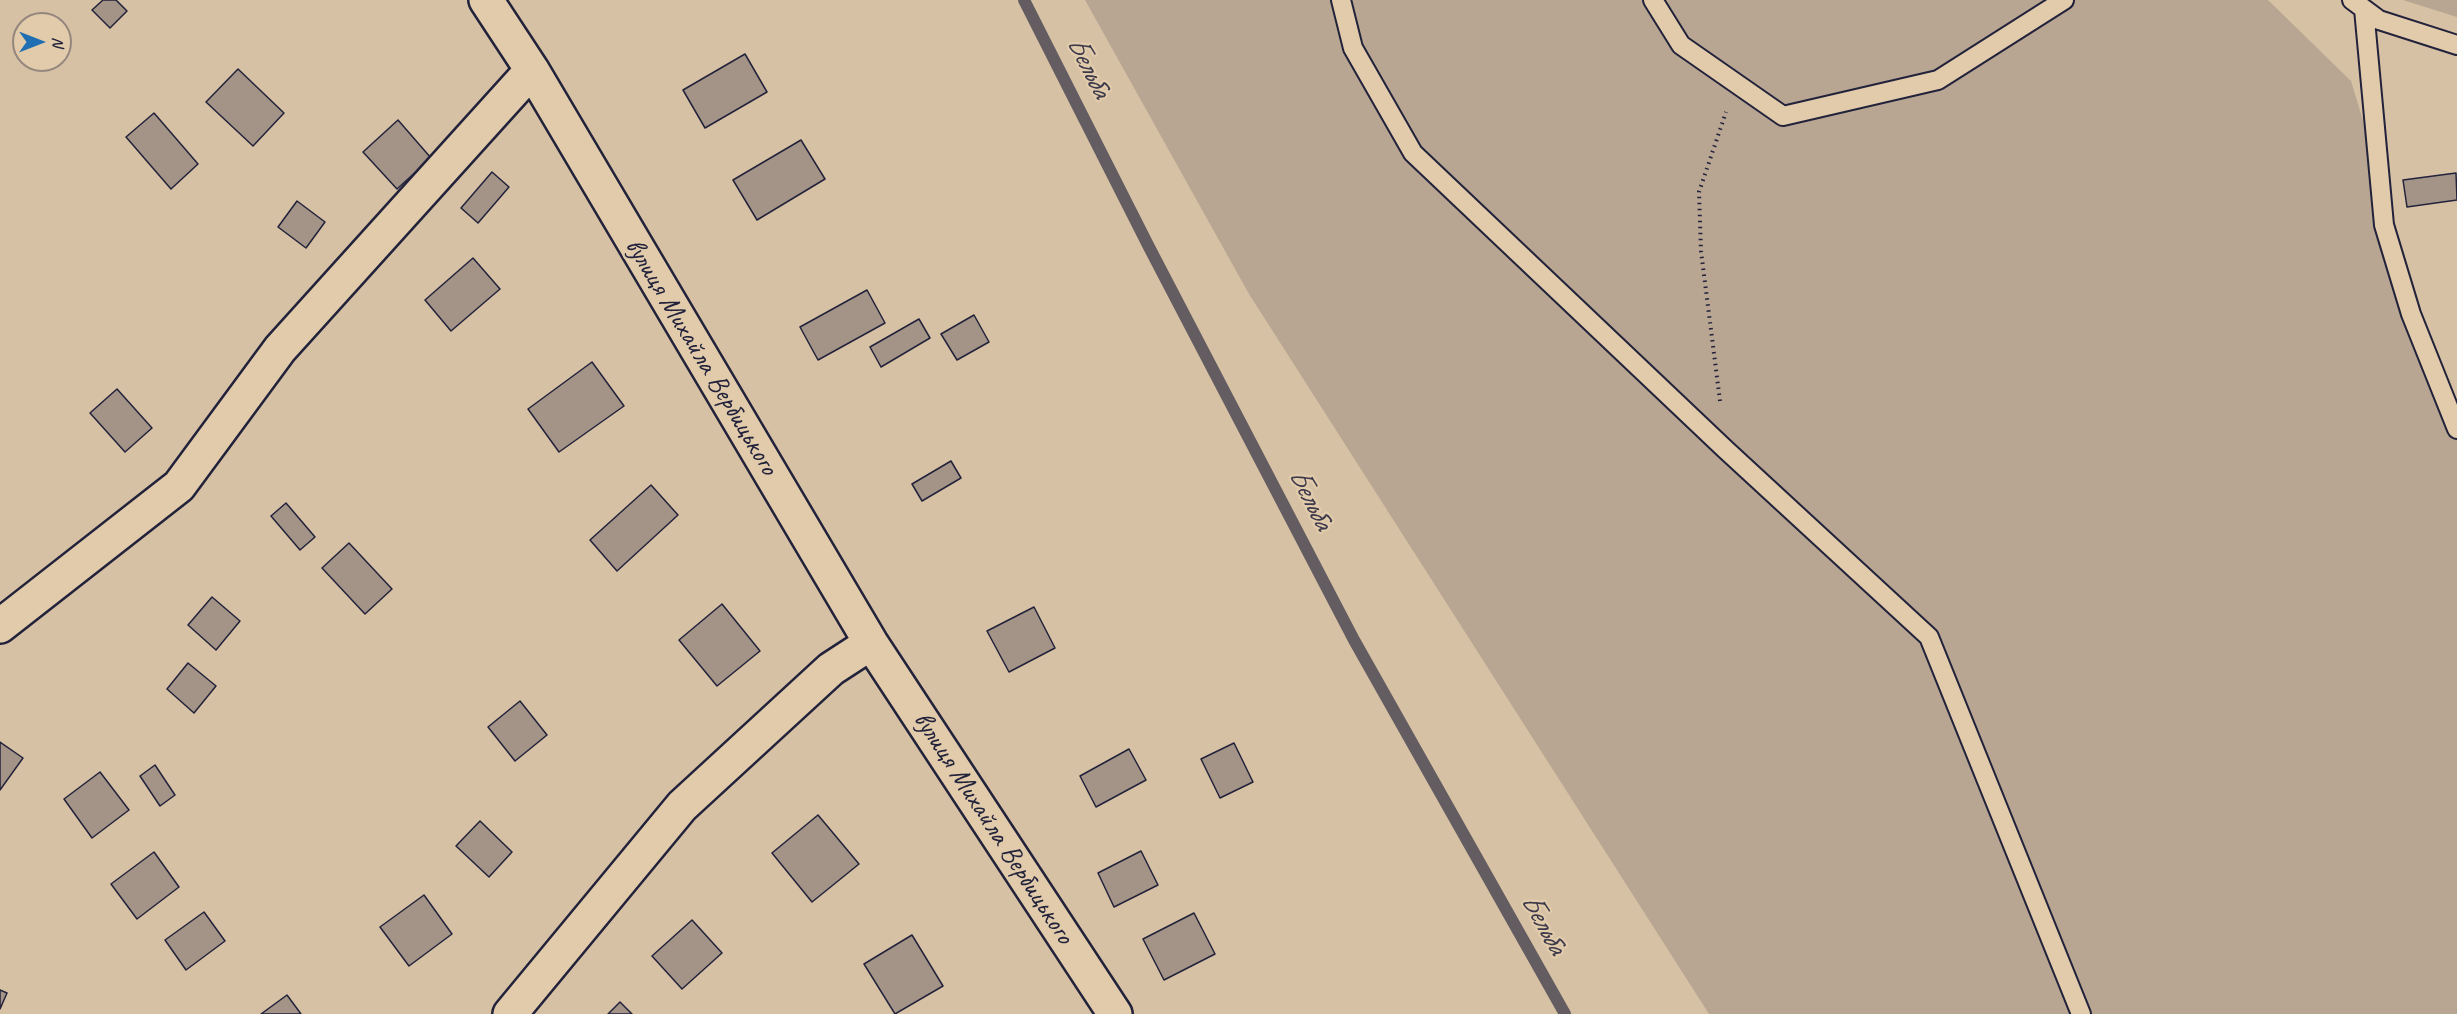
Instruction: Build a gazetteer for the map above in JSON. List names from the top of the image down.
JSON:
{
  "streets": {
    "street": ["вулиця Михайла Вербицького"]
  },
  "water": ["Бельба"],
  "north": "right"
}
